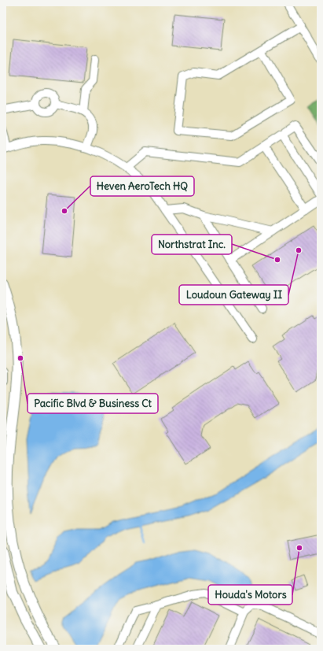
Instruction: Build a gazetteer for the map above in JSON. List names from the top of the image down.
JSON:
{
  "places": [
    "Heven AeroTech HQ",
    "Loudoun Gateway II",
    "Northstrat Inc.",
    "Pacific Blvd & Business Ct",
    "Houda's Motors"
  ]
}
